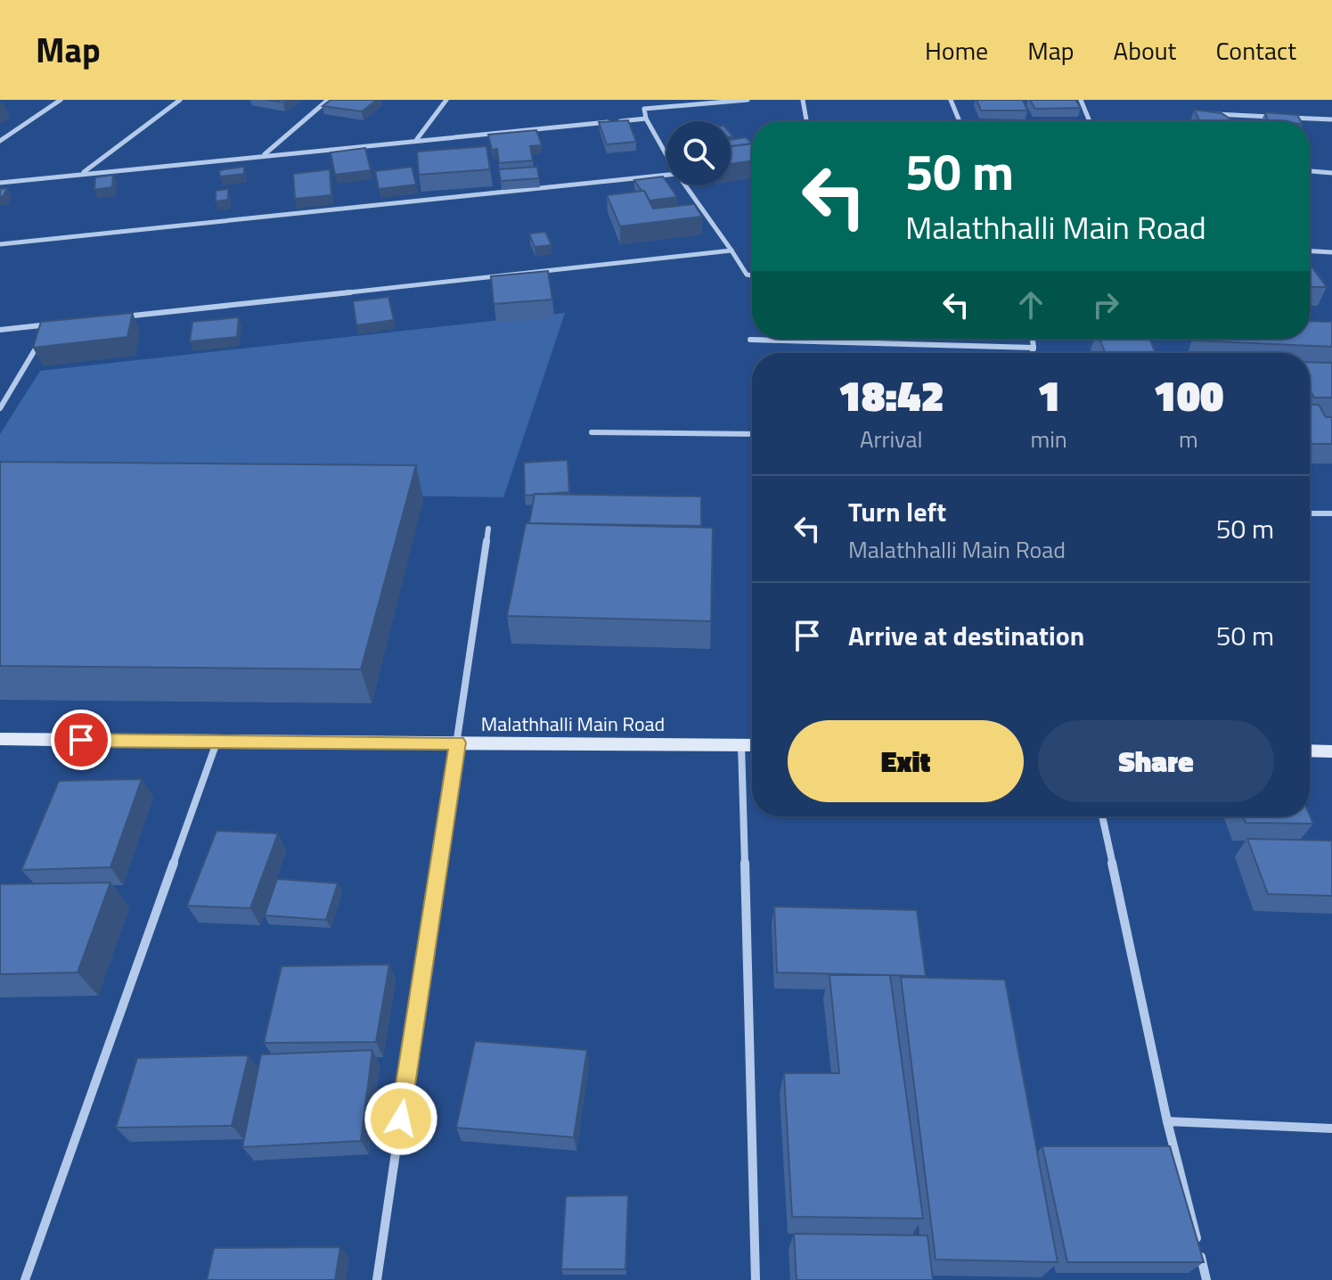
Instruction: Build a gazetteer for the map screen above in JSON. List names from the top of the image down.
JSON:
{
  "streets": {
    "main road": ["Malathhalli Main Road"]
  },
  "page": {
    "header": "Map",
    "nav": [
      "Home",
      "Map",
      "About",
      "Contact"
    ],
    "turn": ["50 m", "Malathhalli Main Road"],
    "eta": [
      "18:42",
      "Arrival",
      "1",
      "min",
      "100",
      "m"
    ],
    "list": [
      {
        "name": "Turn left",
        "note": "Malathhalli Main Road",
        "value": "50 m"
      },
      {
        "name": "Arrive at destination",
        "value": "50 m"
      }
    ],
    "buttons": ["Exit", "Share"]
  }
}
